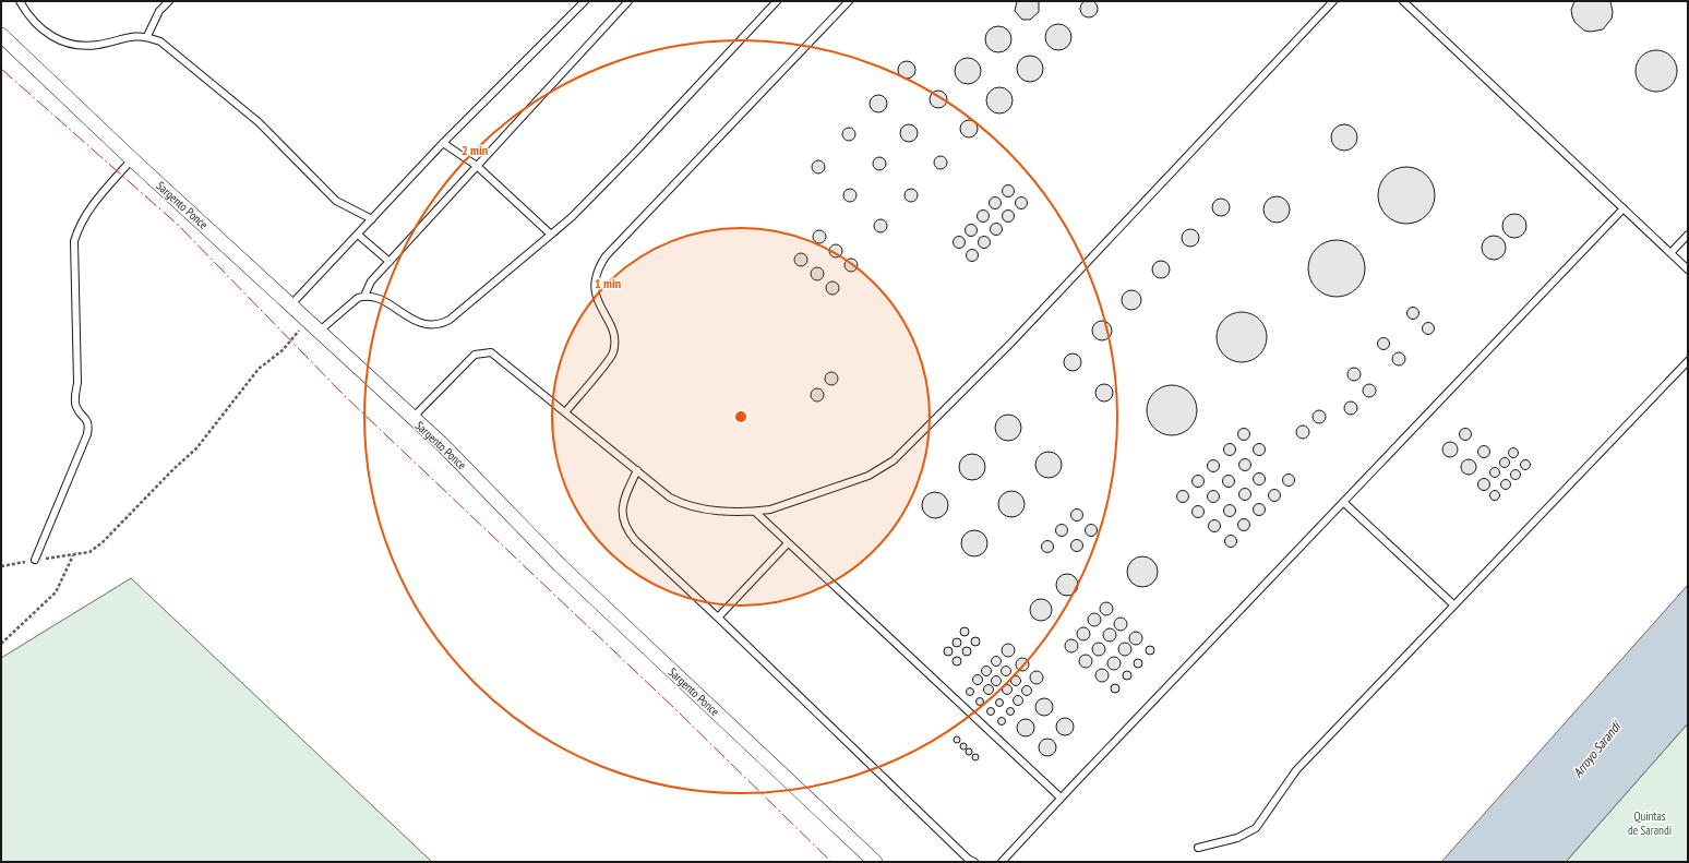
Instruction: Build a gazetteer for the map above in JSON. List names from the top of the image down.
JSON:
{
  "streets": {
    "street": ["Sargento Ponce"]
  },
  "water": ["Arroyo Sarandí"],
  "parks": ["Quintas de Sarandí"],
  "rings": ["2 min", "1 min"]
}
